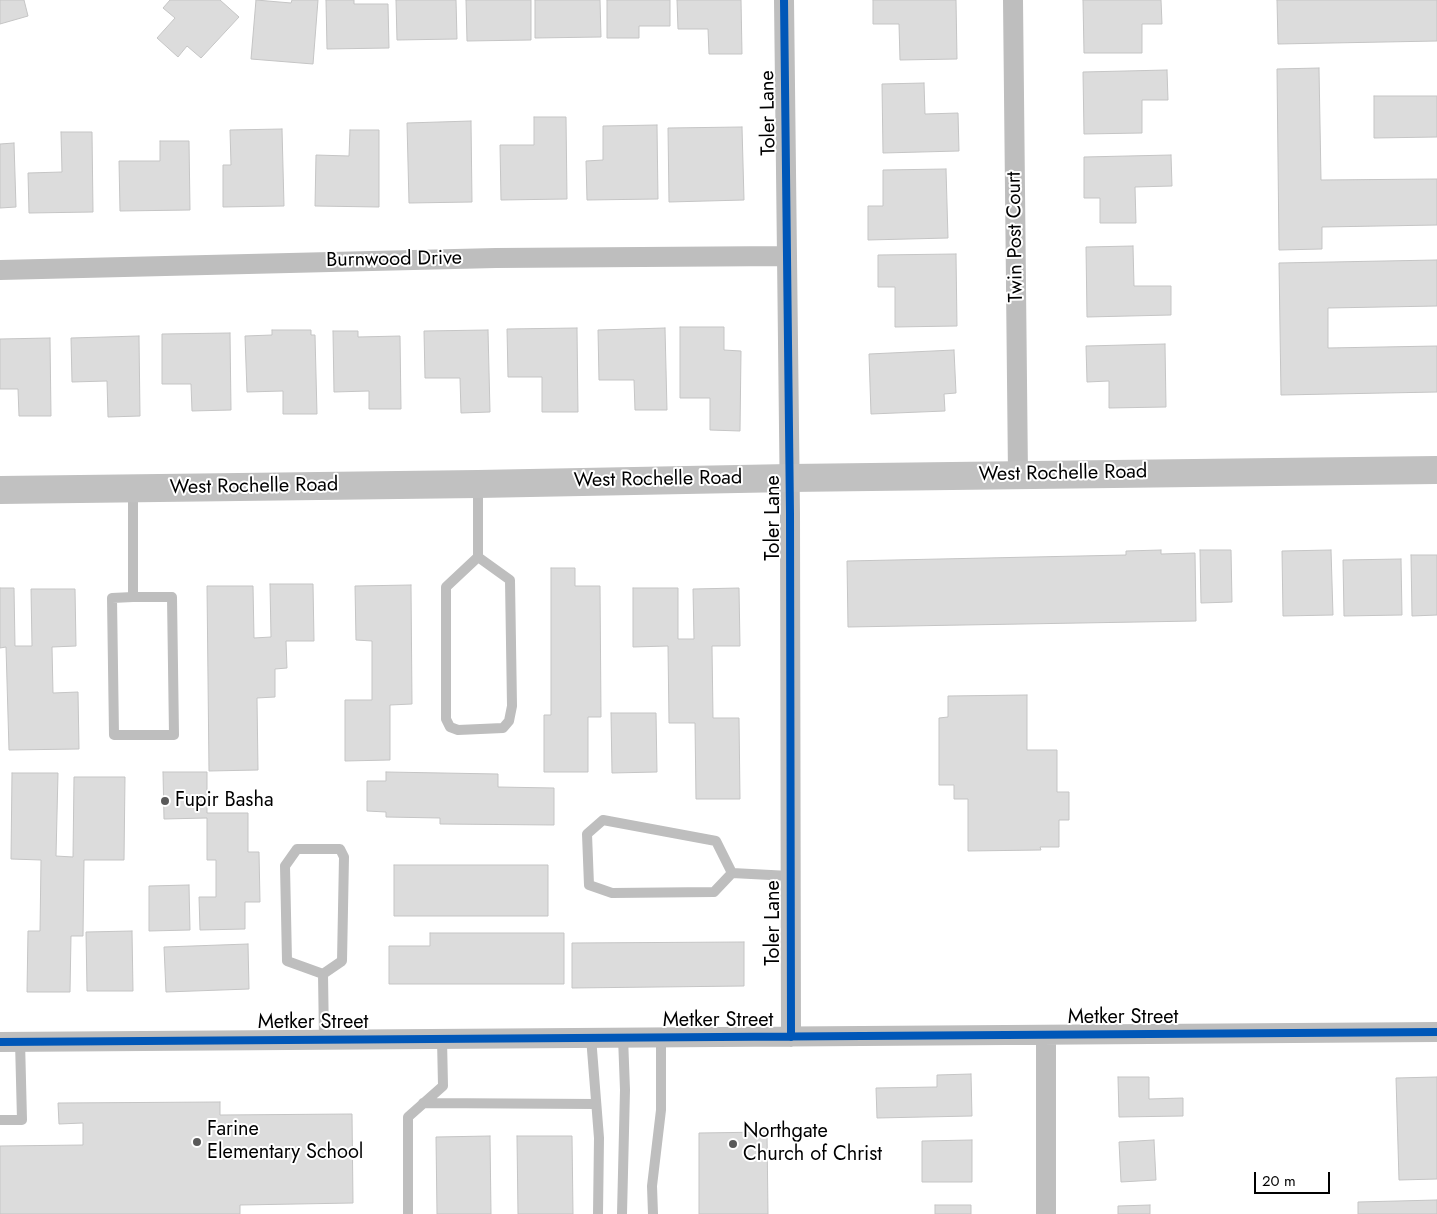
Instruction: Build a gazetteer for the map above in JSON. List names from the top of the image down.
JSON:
{
  "streets": {
    "main road": ["West Rochelle Road"],
    "street": [
      "Toler Lane",
      "Twin Post Court",
      "Burnwood Drive",
      "Metker Street"
    ]
  },
  "crossings": [
    ["Toler Lane", "Burnwood Drive"],
    ["Toler Lane", "West Rochelle Road"],
    ["Toler Lane", "Metker Street"],
    ["Twin Post Court", "West Rochelle Road"]
  ],
  "places": ["Fupir Basha", "Farine Elementary School", "Northgate Church of Christ"],
  "scale_bar": "20 m"
}
